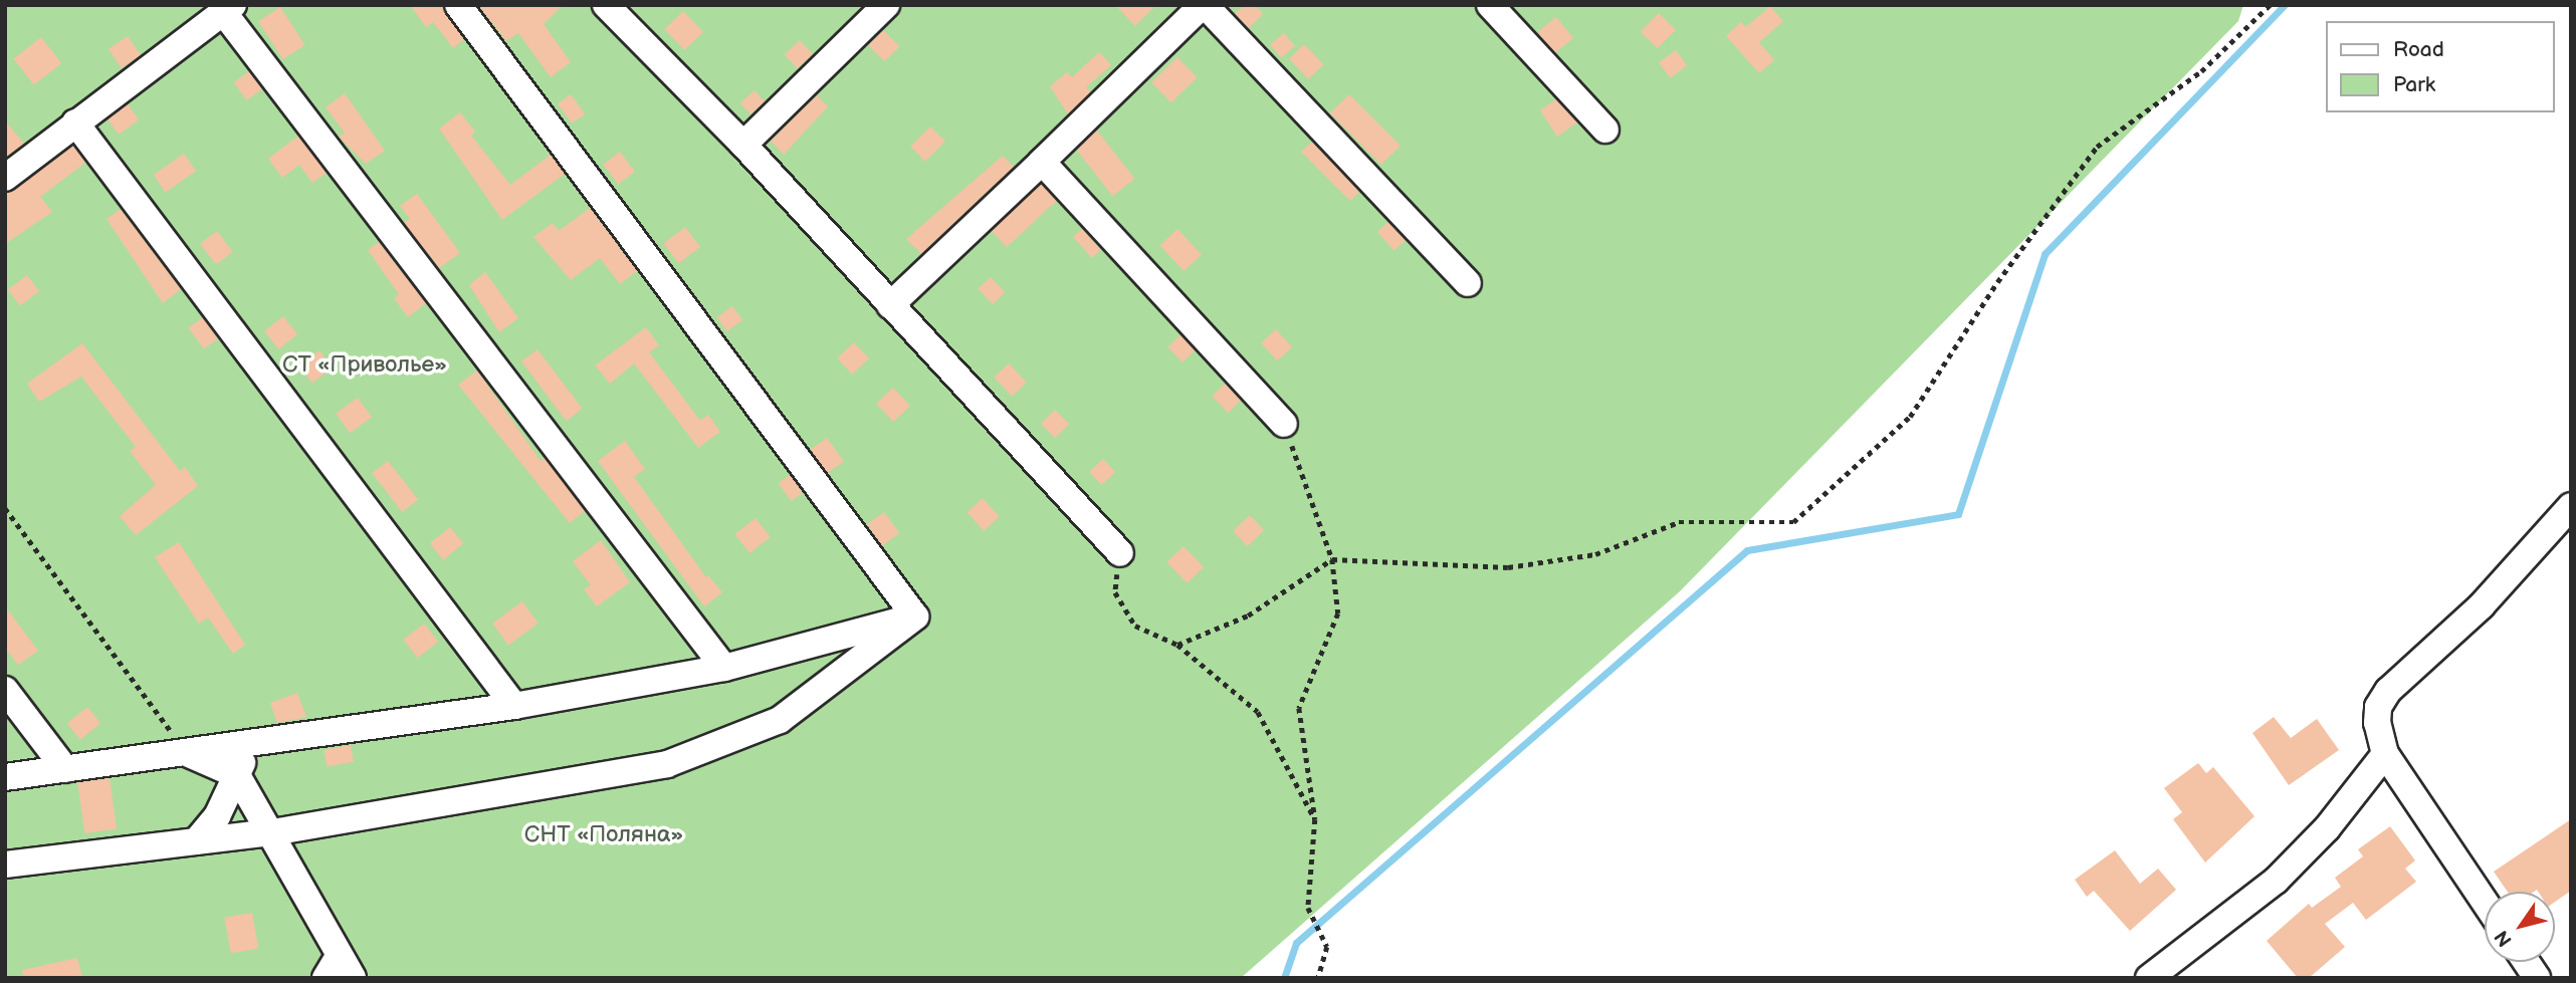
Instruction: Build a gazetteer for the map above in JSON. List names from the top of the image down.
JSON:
{
  "parks": ["СТ «Приволье»", "СНТ «Поляна»"],
  "legend": ["Road", "Park"],
  "north": "bottom left"
}
